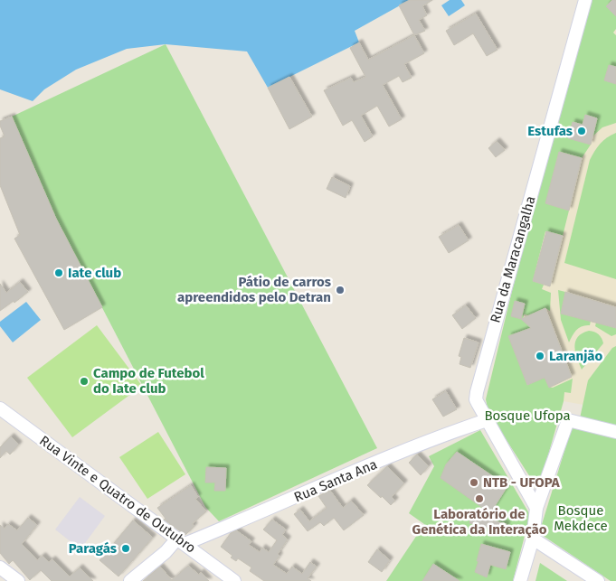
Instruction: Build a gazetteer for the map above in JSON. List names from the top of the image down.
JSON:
{
  "streets": {
    "street": ["Rua da Maracangalha", "Rua Santa Ana", "Rua Vinte e Quatro de Outubro"]
  },
  "crossings": [
    ["Rua da Maracangalha", "Rua Santa Ana"],
    ["Rua Santa Ana", "Rua Vinte e Quatro de Outubro"]
  ],
  "parks": ["Bosque Ufopa", "Bosque Mekdece"],
  "places": [
    "Estufas",
    "Iate club",
    "Pátio de carros apreendidos pelo Detran",
    "Laranjão",
    "Campo de Futebol do Iate club",
    "NTB - UFOPA",
    "Laboratório de Genética da Interação",
    "Paragás"
  ]
}
